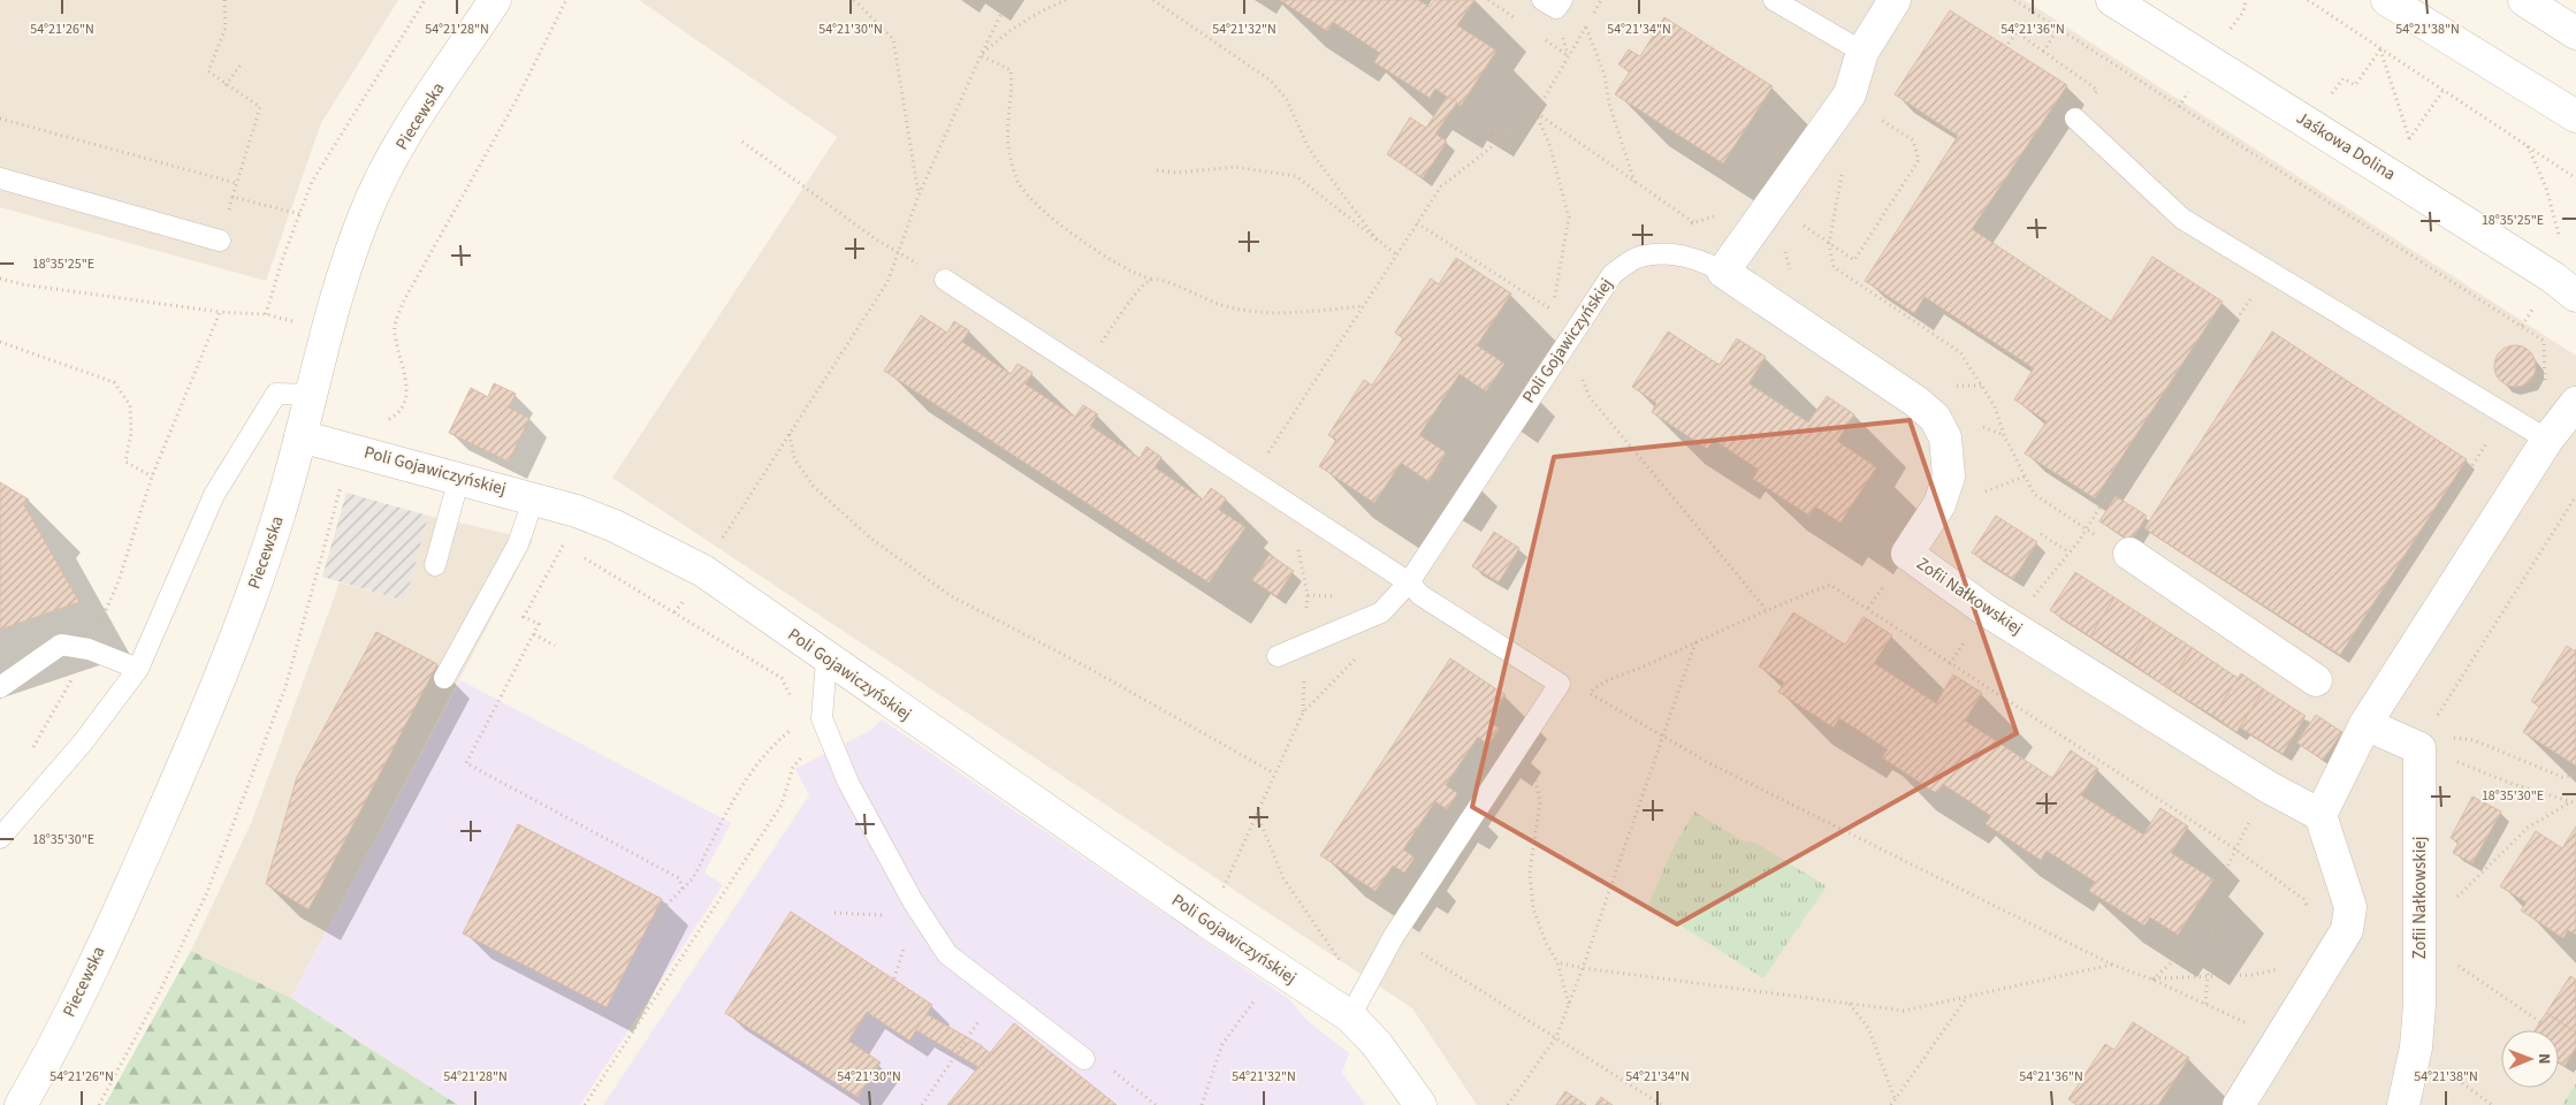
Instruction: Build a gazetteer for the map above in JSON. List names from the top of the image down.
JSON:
{
  "streets": {
    "street": [
      "Piecewska",
      "Jaśkowa Dolina",
      "Poli Gojawiczyńskiej",
      "Zofii Nałkowskiej"
    ]
  },
  "crossings": [
    ["Piecewska", "Poli Gojawiczyńskiej"],
    ["Poli Gojawiczyńskiej", "Zofii Nałkowskiej"]
  ],
  "north": "right",
  "coordinates": [
    "54°21'26\"N",
    "54°21'28\"N",
    "54°21'30\"N",
    "54°21'32\"N",
    "54°21'34\"N",
    "54°21'36\"N",
    "54°21'38\"N",
    "18°35'25\"E",
    "18°35'30\"E"
  ]
}
